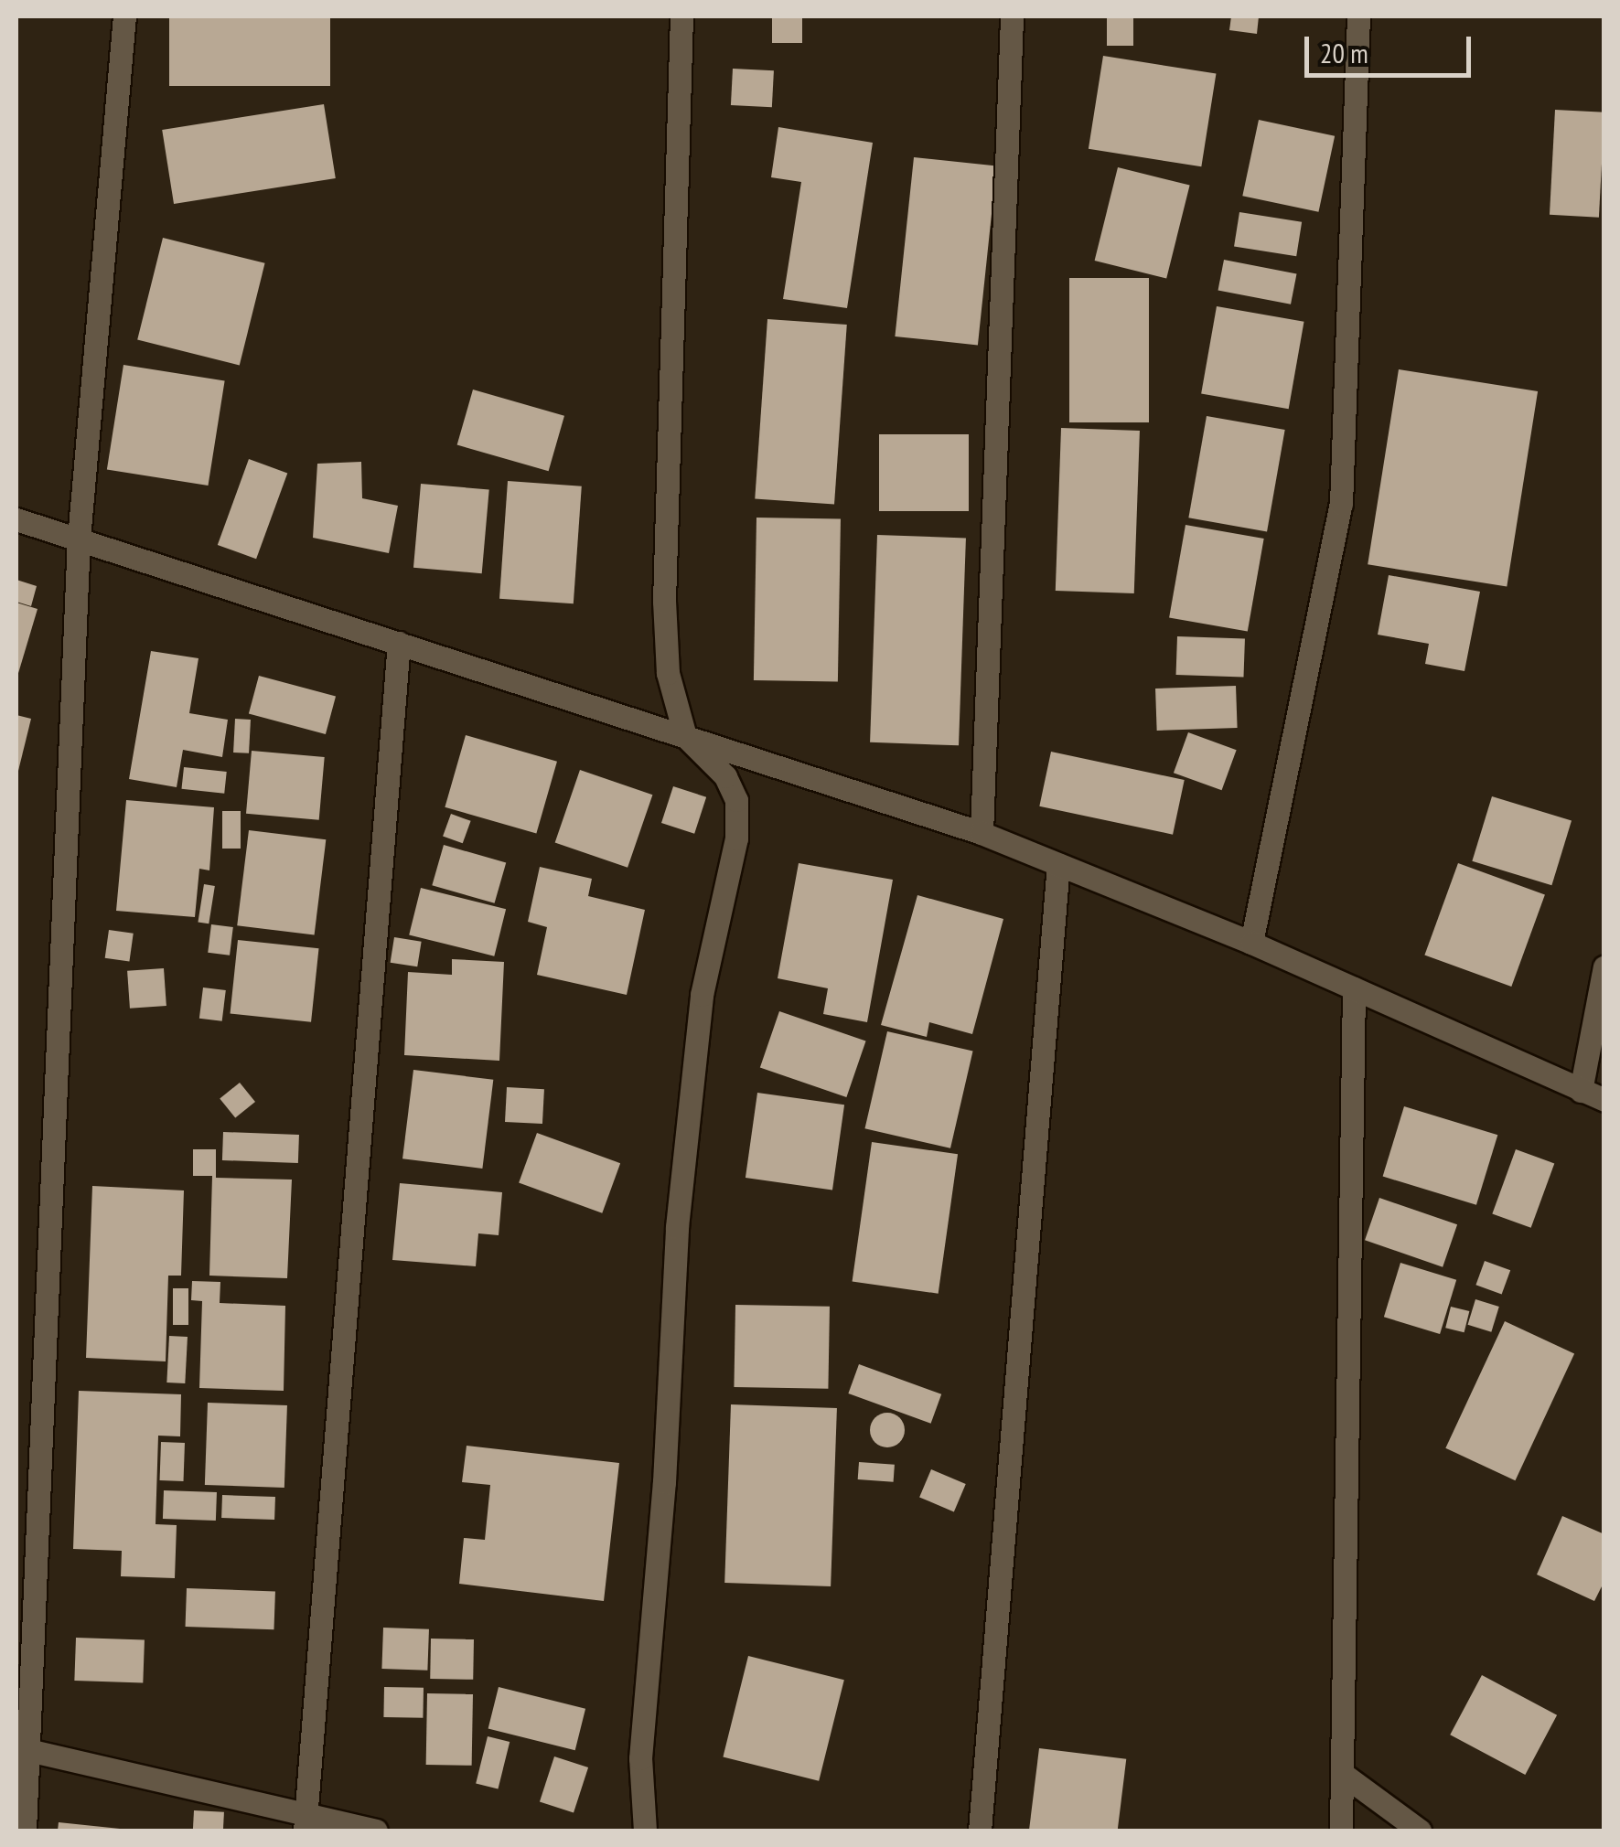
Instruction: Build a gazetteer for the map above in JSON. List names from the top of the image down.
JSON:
{
  "scale_bar": "20 m"
}
